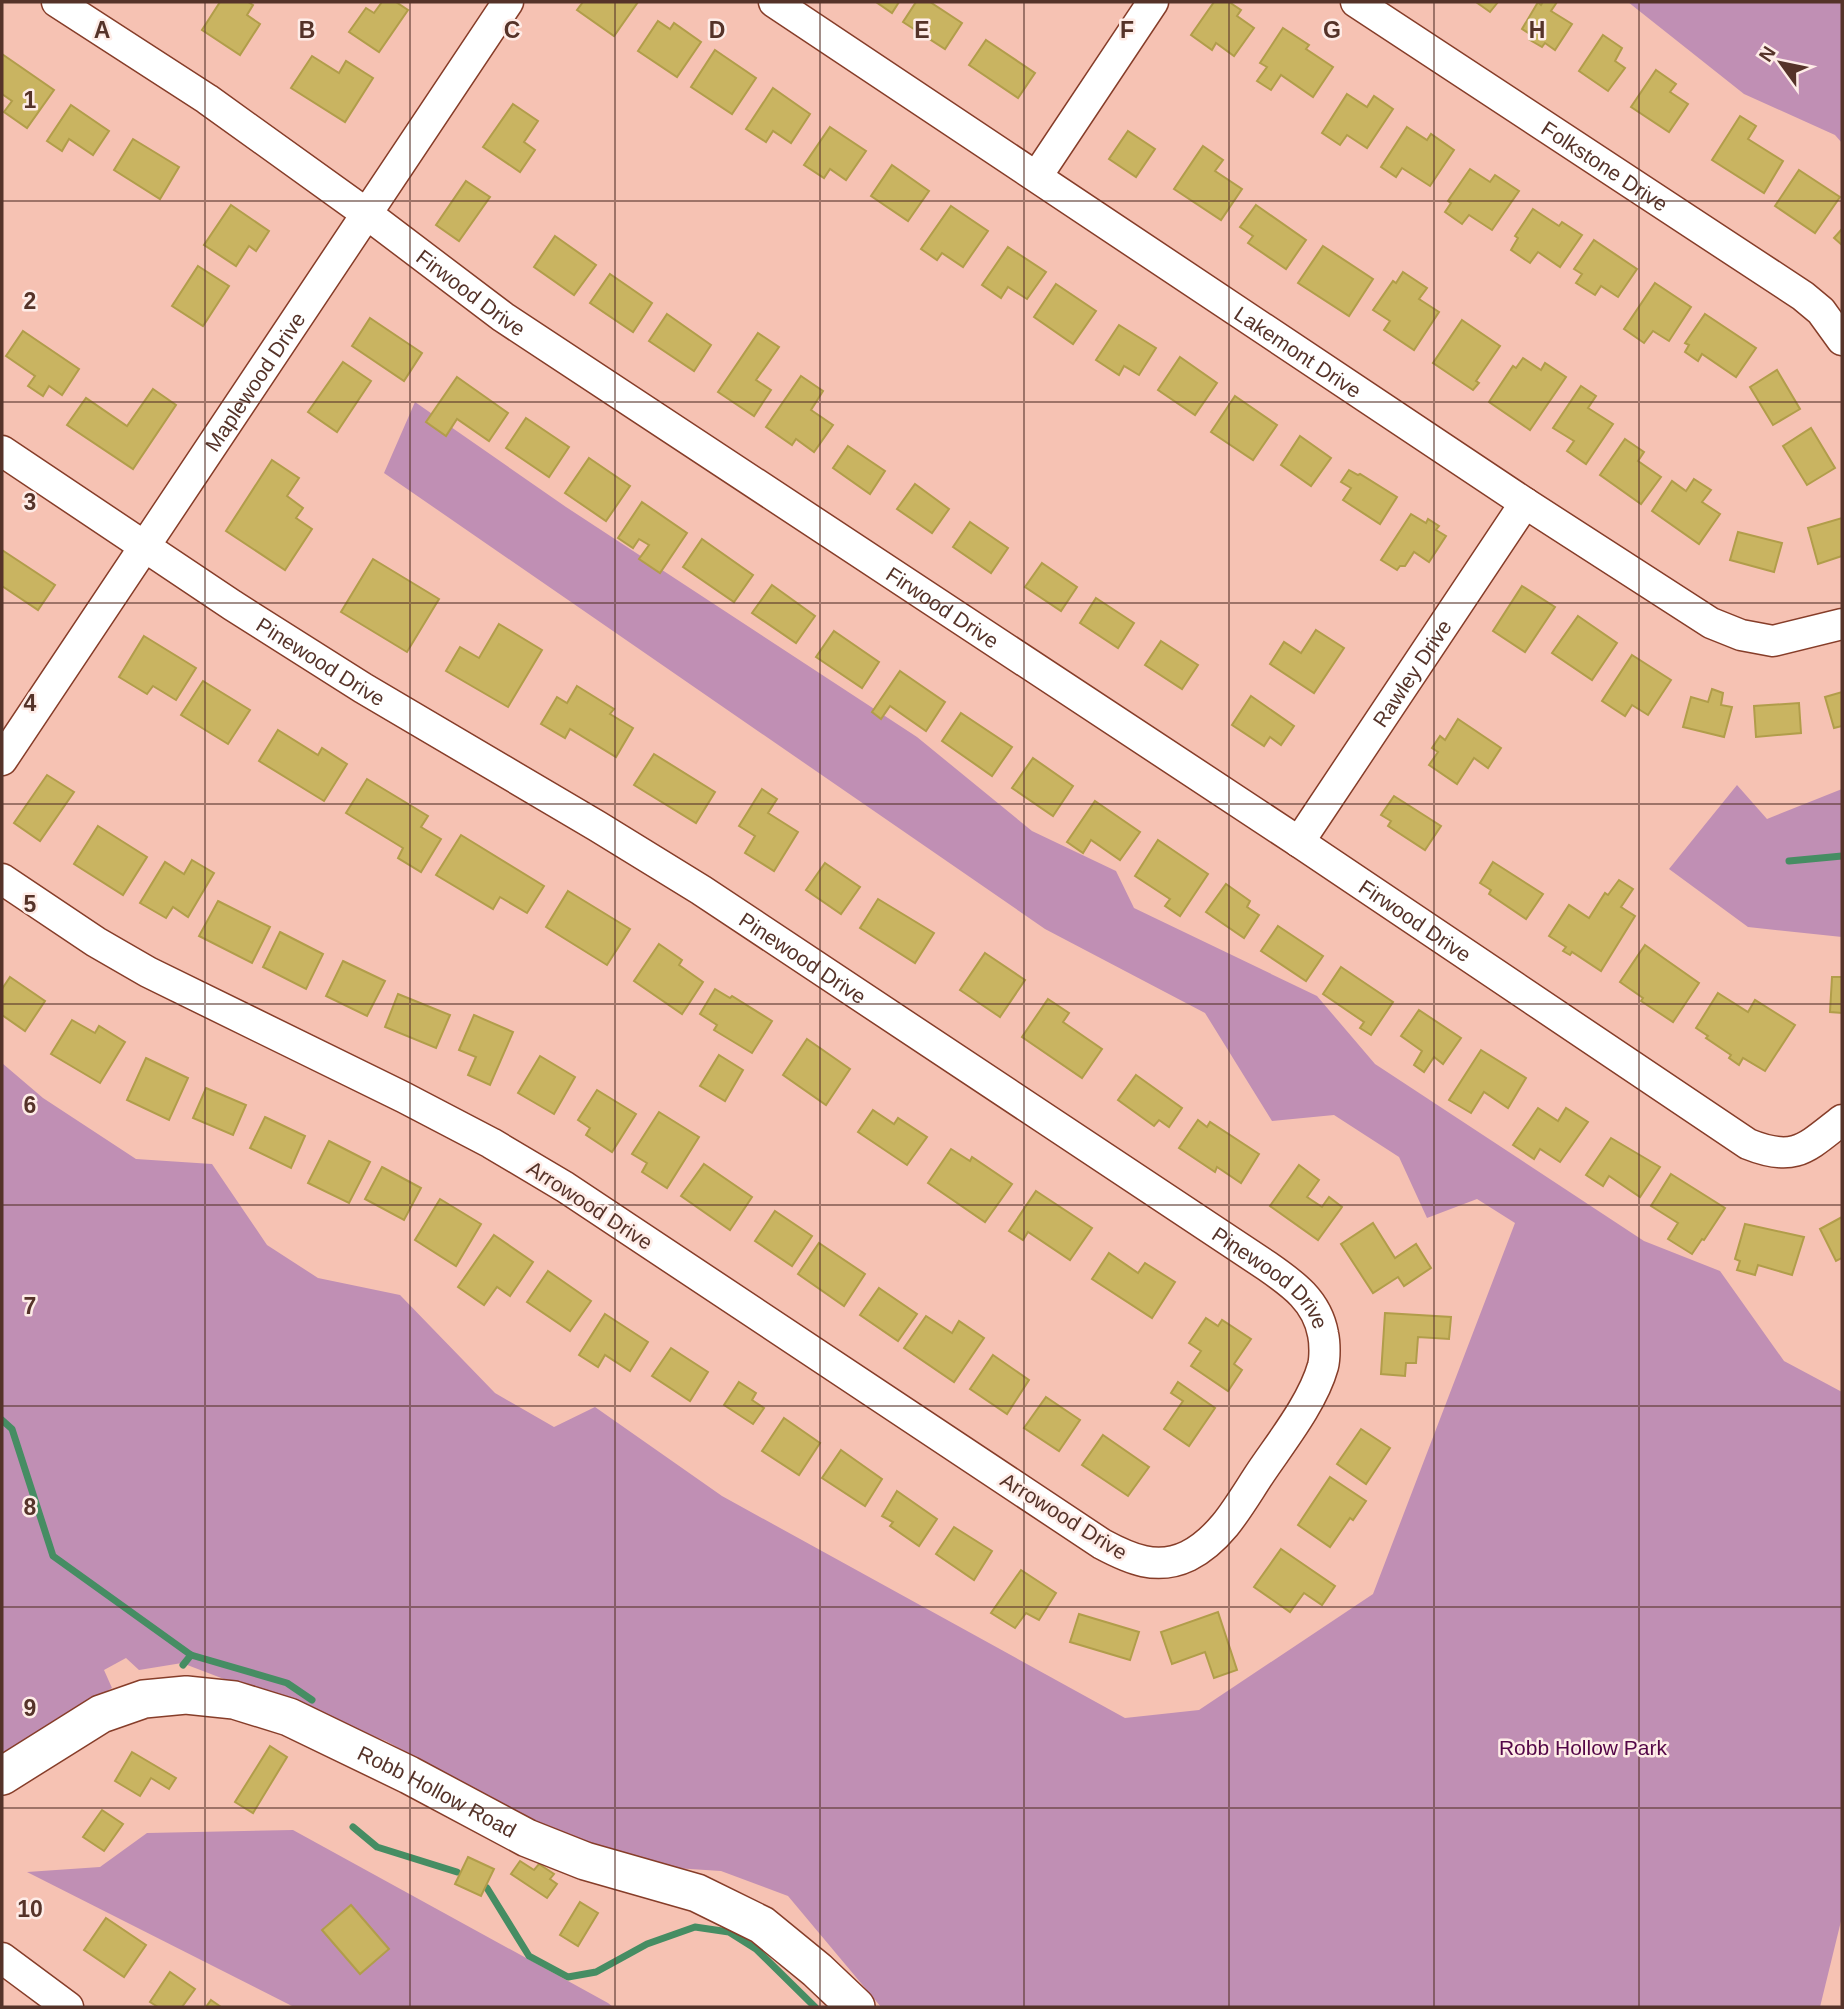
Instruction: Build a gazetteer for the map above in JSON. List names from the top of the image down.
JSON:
{
  "streets": {
    "street": [
      "Folkstone Drive",
      "Firwood Drive",
      "Lakemont Drive",
      "Maplewood Drive",
      "Pinewood Drive",
      "Rawley Drive",
      "Arrowood Drive",
      "Robb Hollow Road"
    ]
  },
  "crossings": [
    ["Firwood Drive", "Maplewood Drive"],
    ["Firwood Drive", "Rawley Drive"],
    ["Lakemont Drive", "Rawley Drive"],
    ["Maplewood Drive", "Pinewood Drive"],
    ["Pinewood Drive", "Arrowood Drive"]
  ],
  "parks": ["Robb Hollow Park"],
  "north": "top left",
  "grid": {
    "columns": [
      "A",
      "B",
      "C",
      "D",
      "E",
      "F",
      "G",
      "H"
    ],
    "rows": [
      "1",
      "2",
      "3",
      "4",
      "5",
      "6",
      "7",
      "8",
      "9",
      "10"
    ]
  }
}
